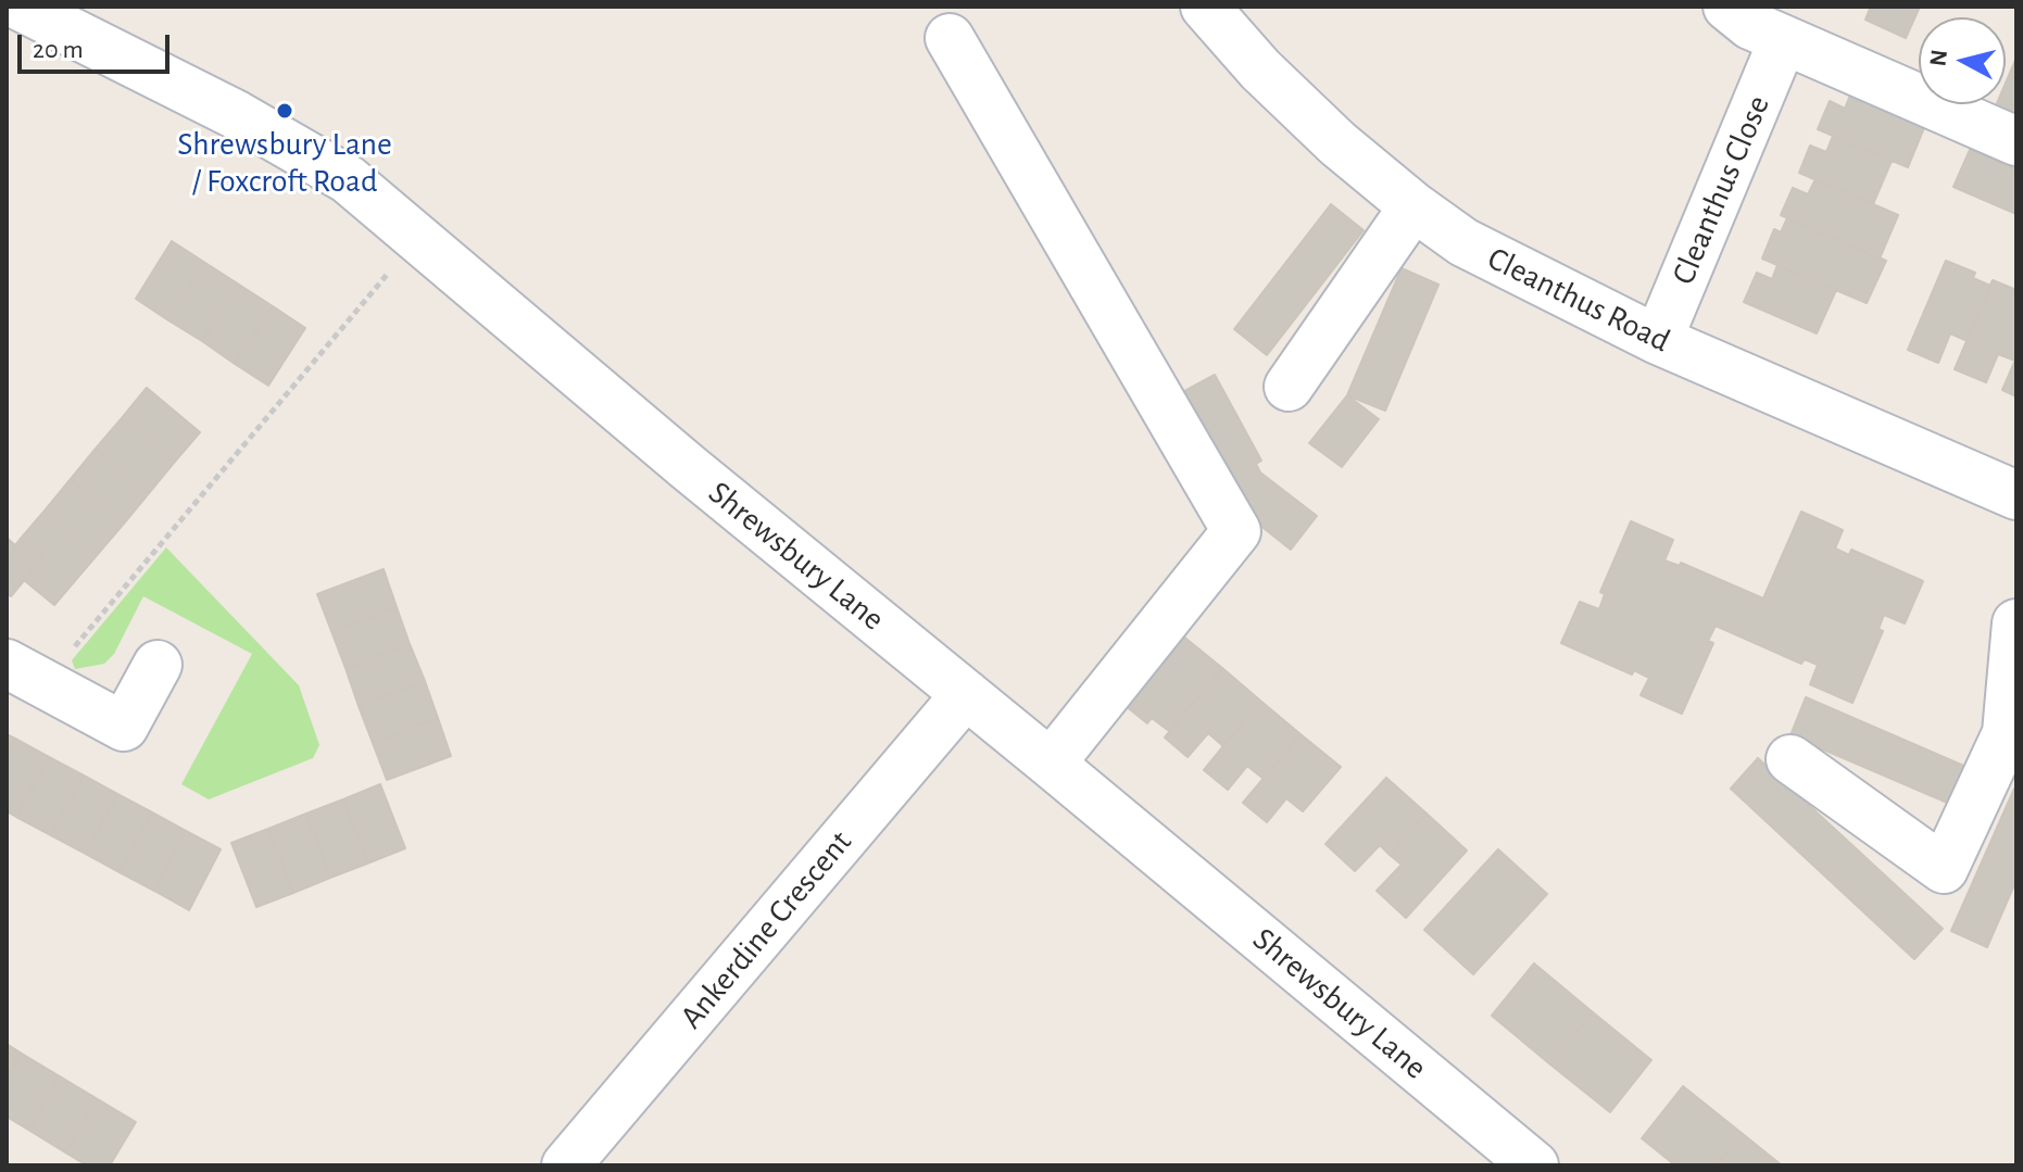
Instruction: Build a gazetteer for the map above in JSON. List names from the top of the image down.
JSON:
{
  "streets": {
    "street": [
      "Cleanthus Close",
      "Cleanthus Road",
      "Shrewsbury Lane",
      "Ankerdine Crescent"
    ]
  },
  "crossings": [
    ["Cleanthus Close", "Cleanthus Road"],
    ["Shrewsbury Lane", "Ankerdine Crescent"]
  ],
  "places": ["Shrewsbury Lane / Foxcroft Road"],
  "scale_bar": "20 m",
  "north": "left"
}
